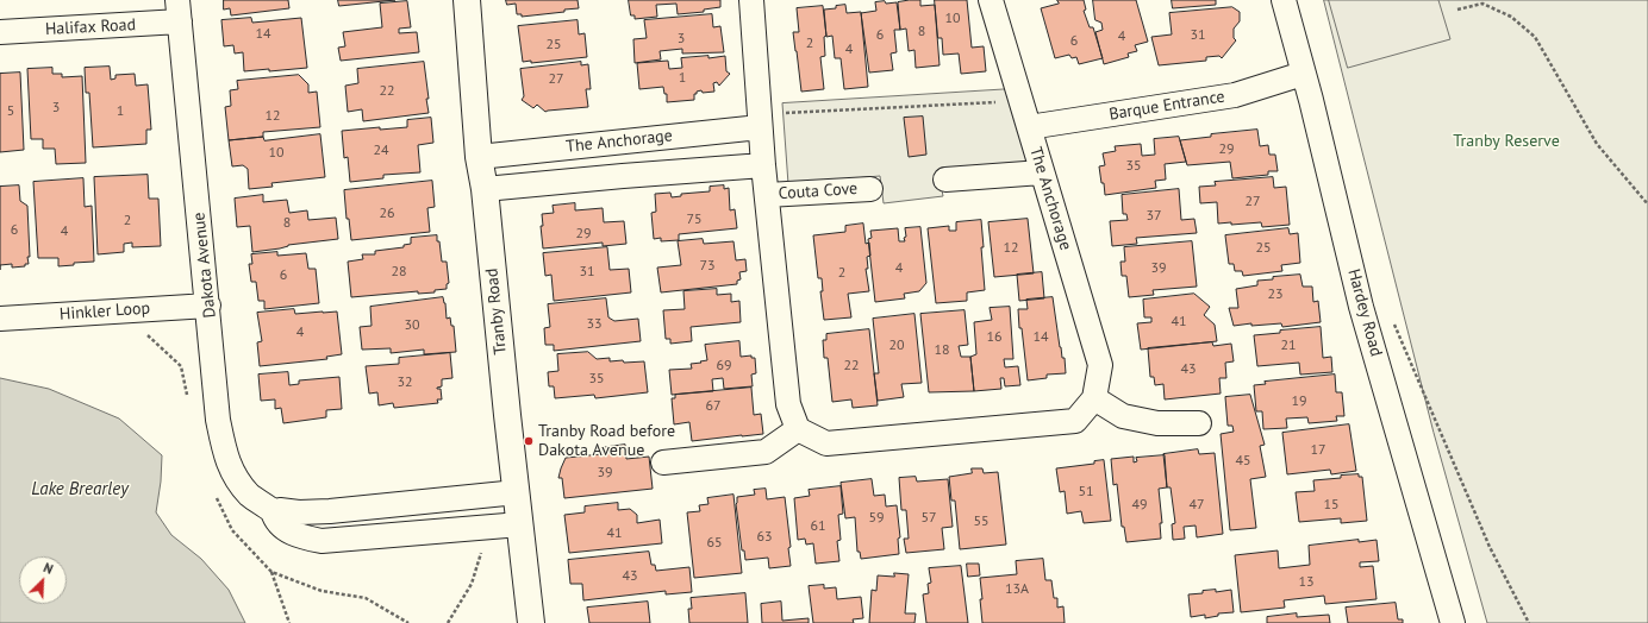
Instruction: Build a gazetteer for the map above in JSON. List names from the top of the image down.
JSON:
{
  "streets": {
    "street": [
      "Halifax Road",
      "Barque Entrance",
      "The Anchorage",
      "Couta Cove",
      "Dakota Avenue",
      "Hinkler Loop",
      "Tranby Road",
      "Hardey Road"
    ]
  },
  "crossings": [
    ["Halifax Road", "Dakota Avenue"],
    ["Barque Entrance", "The Anchorage"],
    ["Barque Entrance", "Hardey Road"],
    ["The Anchorage", "Tranby Road"],
    ["Dakota Avenue", "Hinkler Loop"],
    ["Dakota Avenue", "Tranby Road"]
  ],
  "water": ["Lake Brearley"],
  "parks": ["Tranby Reserve"],
  "places": ["Tranby Road before Dakota Avenue"],
  "house_numbers": [
    "10",
    "8",
    "14",
    "6",
    "31",
    "4",
    "3",
    "6",
    "2",
    "25",
    "4",
    "1",
    "27",
    "22",
    "3",
    "5",
    "1",
    "12",
    "29",
    "24",
    "10",
    "35",
    "27",
    "26",
    "37",
    "75",
    "2",
    "8",
    "6",
    "4",
    "29",
    "12",
    "25",
    "73",
    "4",
    "39",
    "28",
    "31",
    "2",
    "6",
    "23",
    "41",
    "33",
    "30",
    "4",
    "16",
    "14",
    "20",
    "21",
    "18",
    "69",
    "22",
    "43",
    "35",
    "32",
    "19",
    "67",
    "17",
    "45",
    "39",
    "51",
    "49",
    "47",
    "15",
    "59",
    "57",
    "55",
    "61",
    "41",
    "63",
    "65",
    "43",
    "13",
    "13A"
  ],
  "north": "top right"
}
